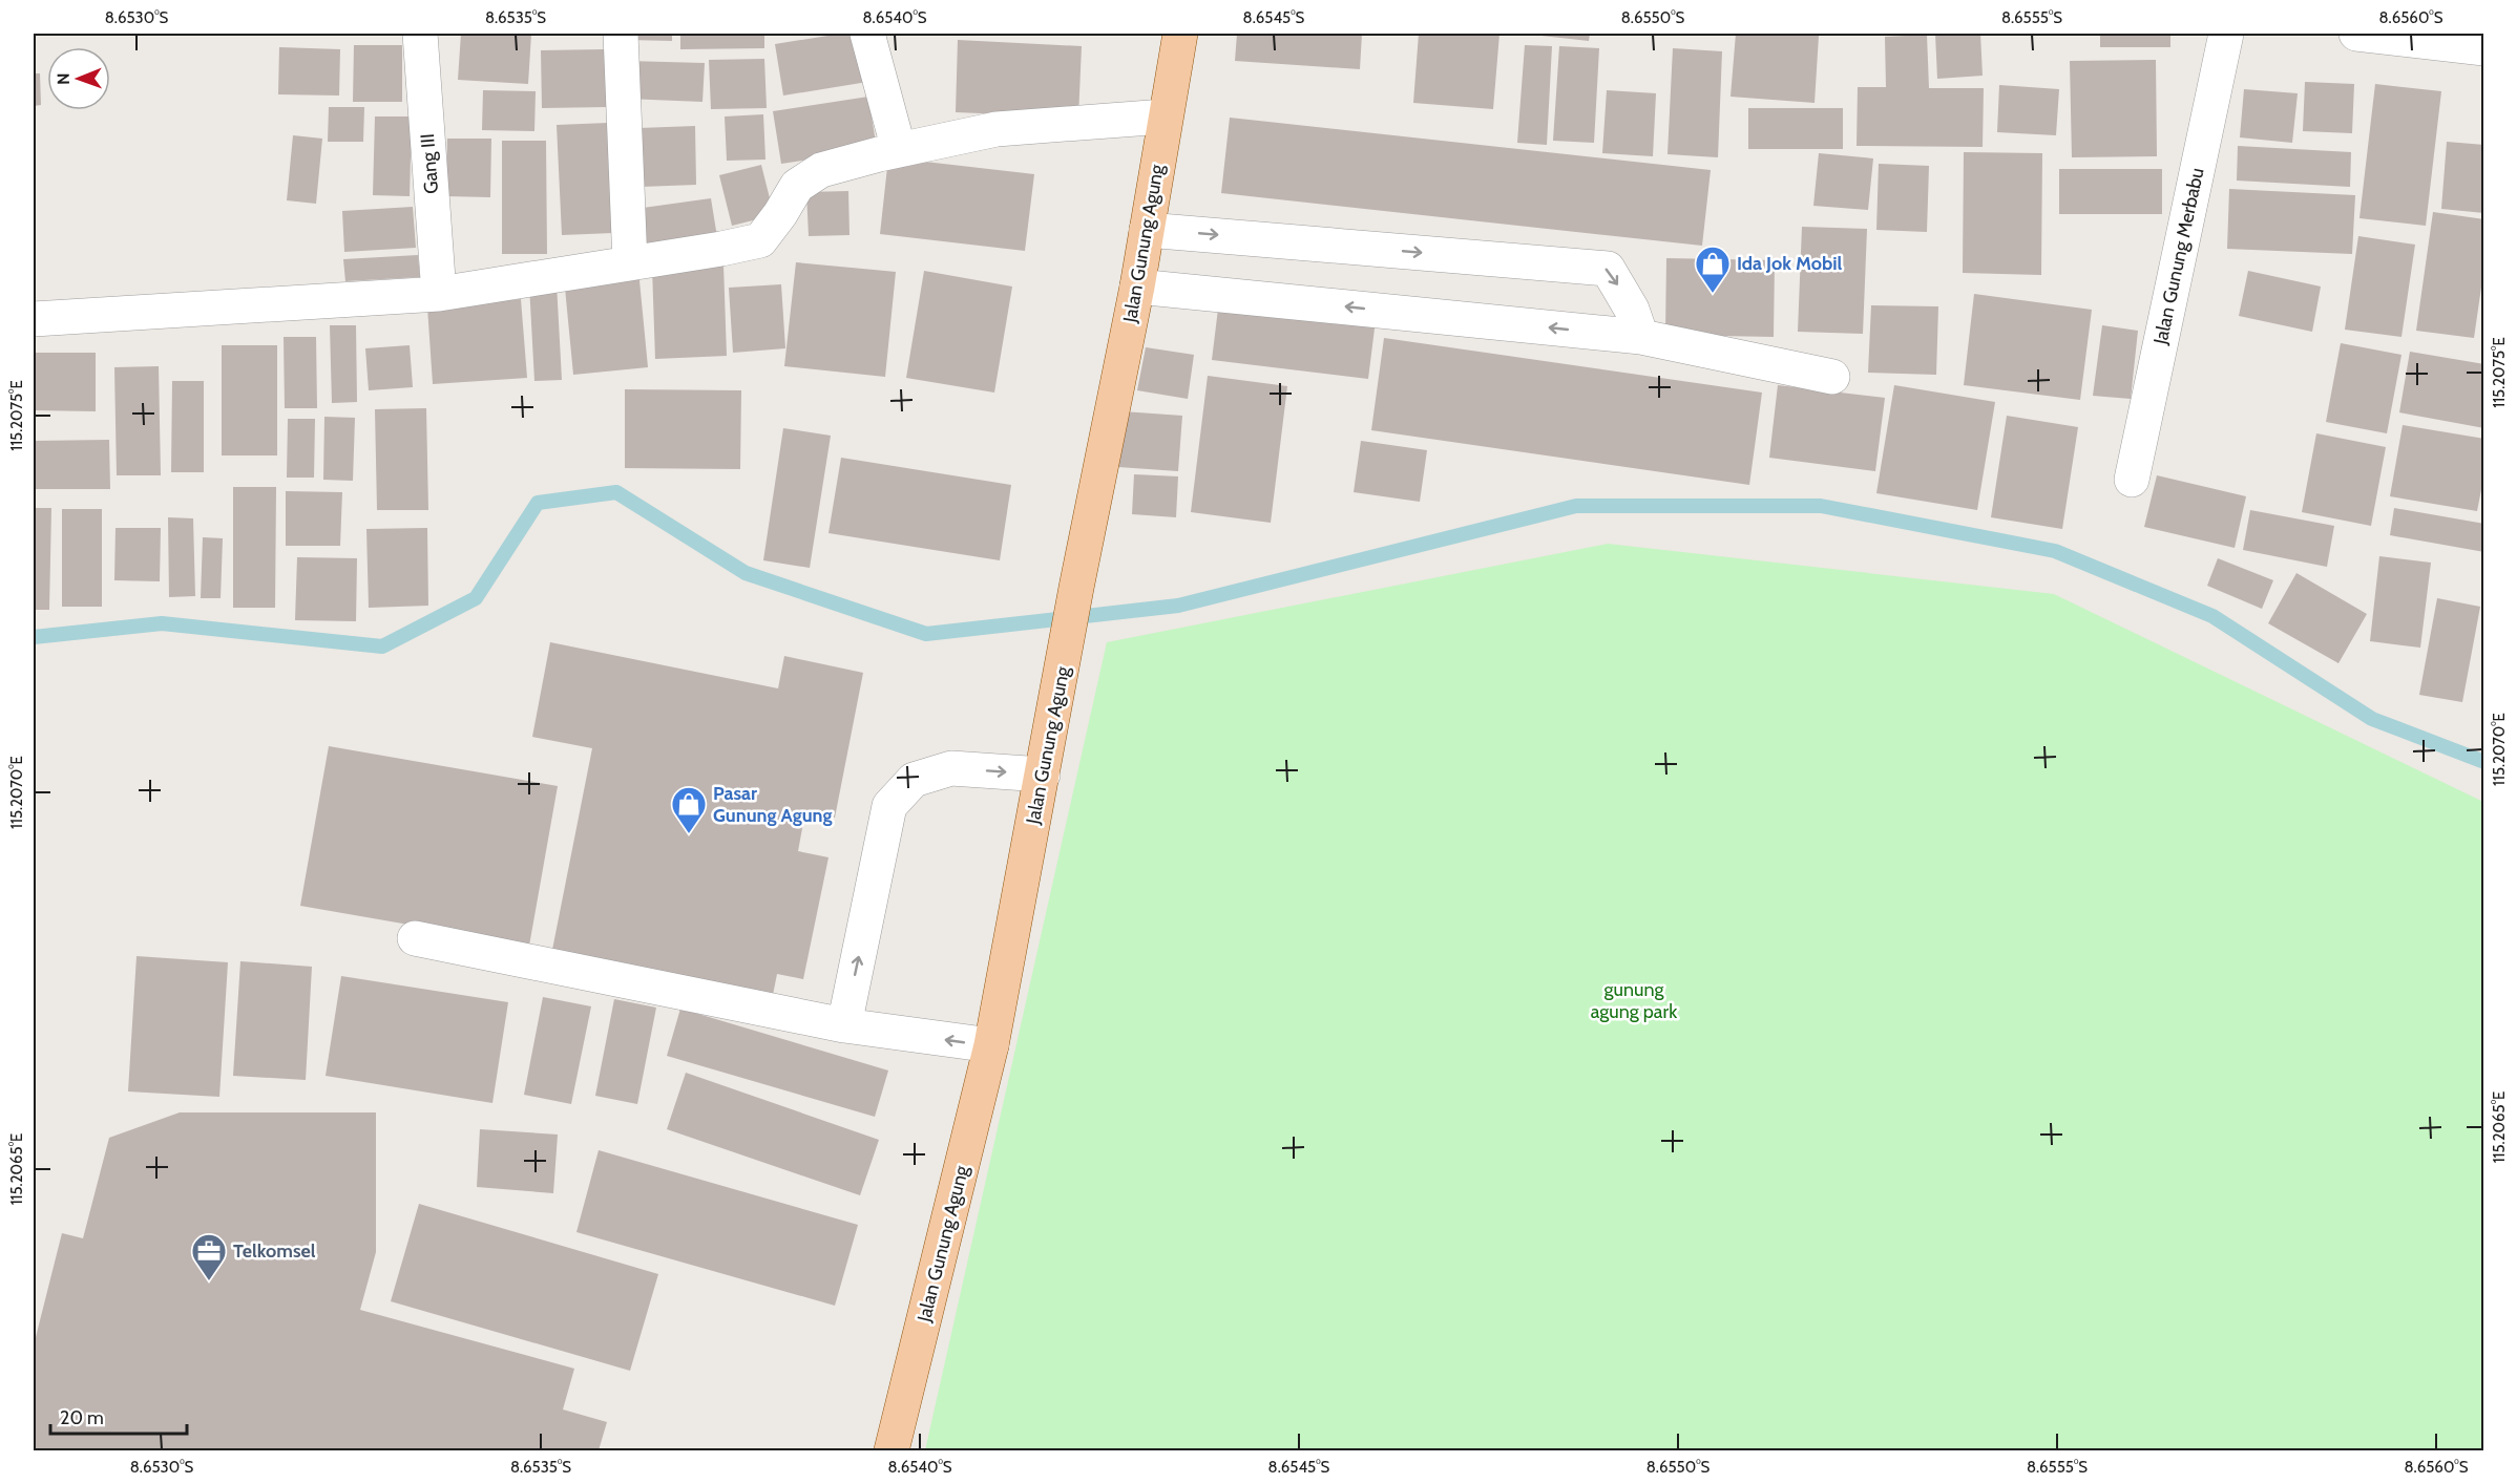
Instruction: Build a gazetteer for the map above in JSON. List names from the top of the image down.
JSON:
{
  "streets": {
    "main road": ["Jalan Gunung Agung"],
    "street": ["Gang III", "Jalan Gunung Merbabu"]
  },
  "parks": ["gunung agung park"],
  "places": {
    "shop": ["Ida Jok Mobil", "Pasar Gunung Agung"],
    "office": ["Telkomsel"]
  },
  "scale_bar": "20 m",
  "north": "left",
  "coordinates": [
    "8.6530°S",
    "8.6535°S",
    "8.6540°S",
    "8.6545°S",
    "8.6550°S",
    "8.6555°S",
    "8.6560°S",
    "115.2075°E",
    "115.2070°E",
    "115.2065°E"
  ]
}
